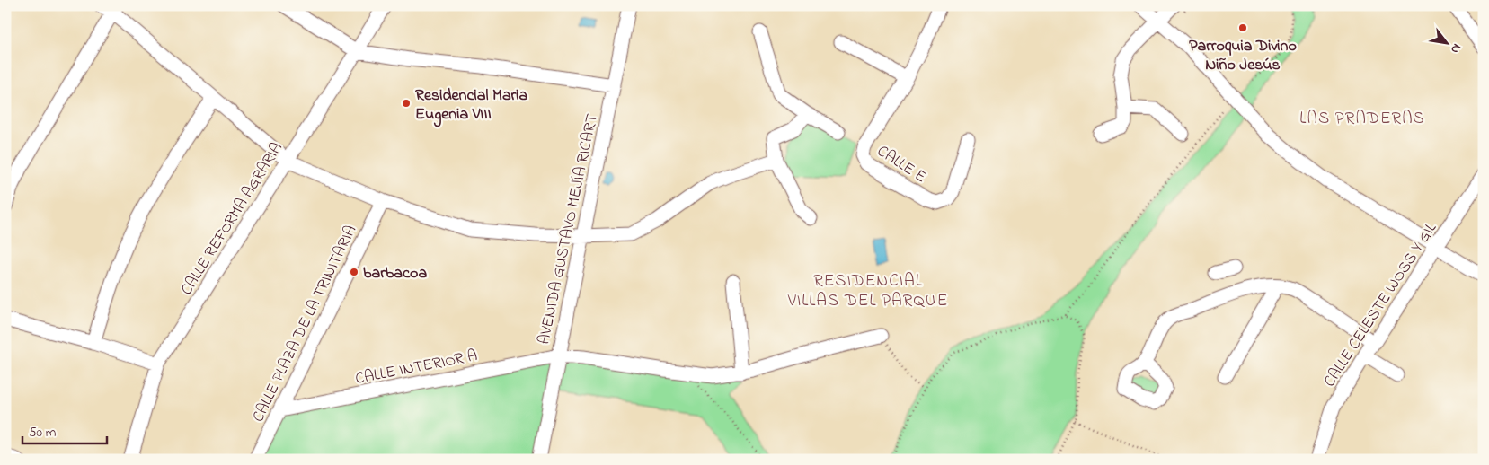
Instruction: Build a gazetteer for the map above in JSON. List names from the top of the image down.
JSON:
{
  "streets": {
    "street": [
      "CALLE E",
      "CALLE REFORMA AGRARIA",
      "AVENIDA GUSTAVO MEJÍA RICART",
      "CALLE CELESTE WOSS Y GIL",
      "CALLE PLAZA DE LA TRINITARIA",
      "CALLE INTERIOR A"
    ]
  },
  "crossings": [
    ["AVENIDA GUSTAVO MEJÍA RICART", "CALLE INTERIOR A"],
    ["CALLE PLAZA DE LA TRINITARIA", "CALLE INTERIOR A"]
  ],
  "districts": ["LAS PRADERAS", "RESIDENCIAL VILLAS DEL PARQUE"],
  "places": ["Parroquia Divino Niño Jesús", "Residencial Maria Eugenia VIII", "barbacoa"],
  "scale_bar": "50 m",
  "north": "bottom right"
}
